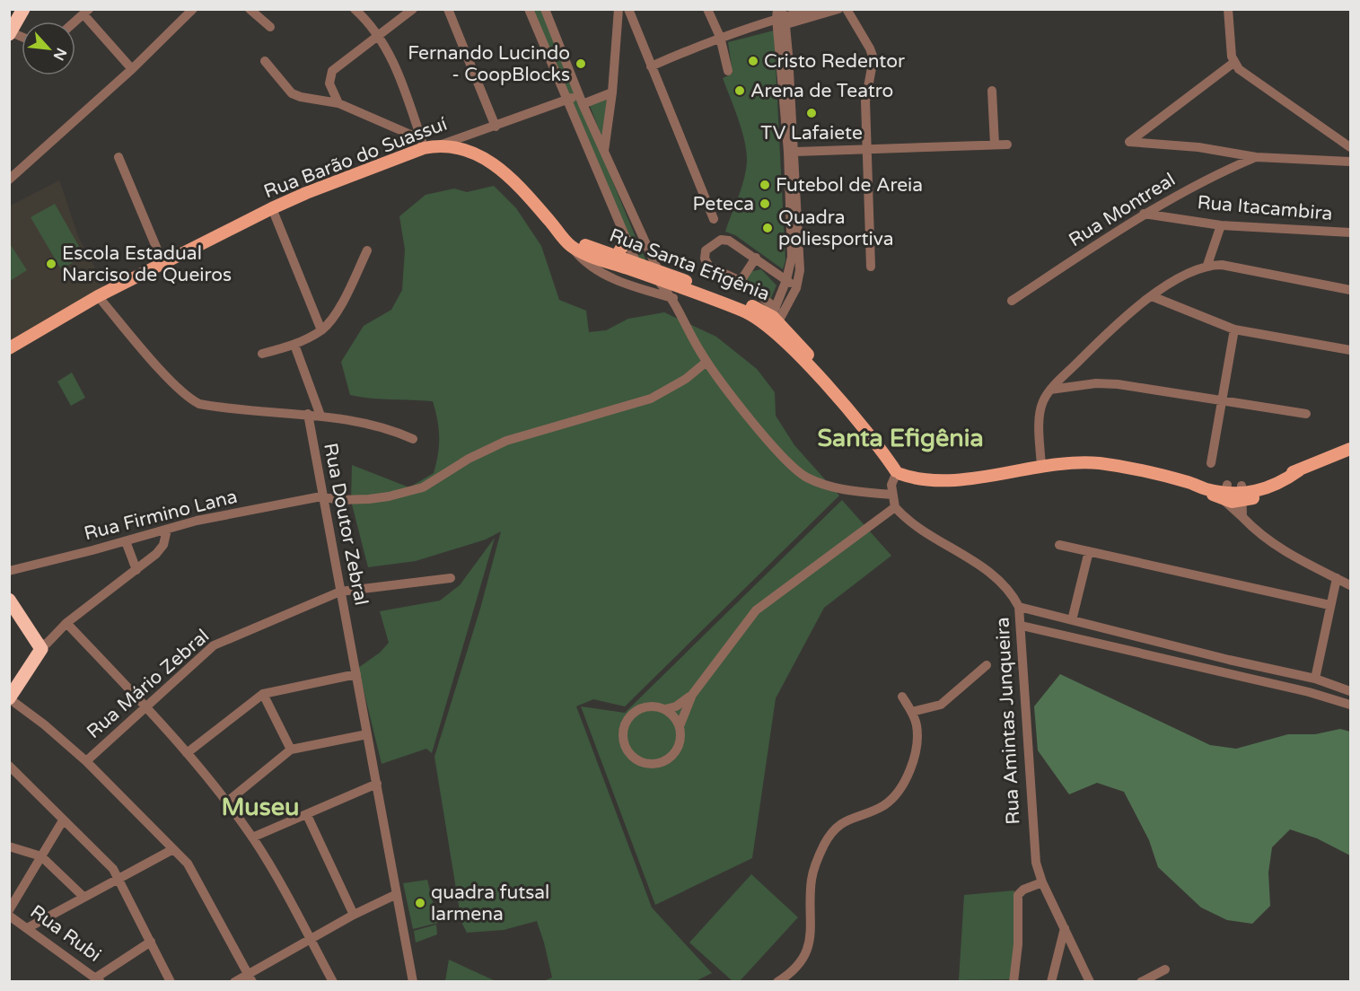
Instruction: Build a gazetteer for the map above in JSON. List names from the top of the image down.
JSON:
{
  "streets": {
    "main road": ["Rua Barão do Suassuí", "Rua Santa Efigênia"],
    "street": [
      "Rua Itacambira",
      "Rua Montreal",
      "Rua Firmino Lana",
      "Rua Doutor Zebral",
      "Rua Mário Zebral",
      "Rua Amintas Junqueira",
      "Rua Rubi"
    ]
  },
  "crossings": [
    ["Rua Barão do Suassuí", "Rua Santa Efigênia"],
    ["Rua Itacambira", "Rua Montreal"],
    ["Rua Santa Efigênia", "Rua Amintas Junqueira"],
    ["Rua Firmino Lana", "Rua Doutor Zebral"],
    ["Rua Doutor Zebral", "Rua Mário Zebral"]
  ],
  "districts": ["Santa Efigênia", "Museu"],
  "places": [
    "Cristo Redentor",
    "Fernando Lucindo - CoopBlocks",
    "Arena de Teatro",
    "TV Lafaiete",
    "Futebol de Areia",
    "Peteca",
    "Quadra poliesportiva",
    "Escola Estadual Narciso de Queiros",
    "quadra futsal larmena"
  ],
  "north": "bottom right"
}
